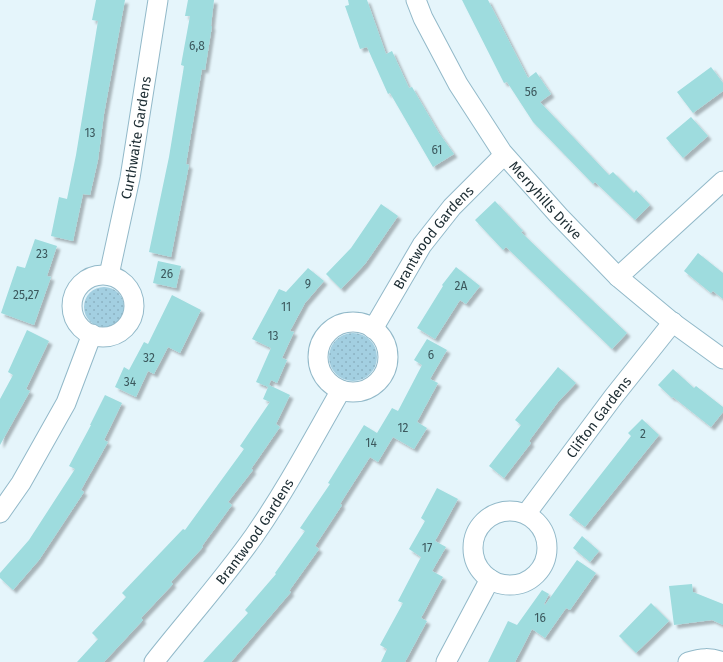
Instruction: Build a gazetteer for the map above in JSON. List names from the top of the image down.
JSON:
{
  "streets": {
    "street": [
      "Curthwaite Gardens",
      "Merryhills Drive",
      "Brantwood Gardens",
      "Clifton Gardens"
    ]
  },
  "crossings": [
    ["Merryhills Drive", "Brantwood Gardens"],
    ["Merryhills Drive", "Clifton Gardens"]
  ],
  "house_numbers": [
    "6,8",
    "56",
    "13",
    "61",
    "23",
    "26",
    "9",
    "2A",
    "25,27",
    "11",
    "13",
    "6",
    "32",
    "34",
    "12",
    "2",
    "14",
    "17",
    "16"
  ]
}
